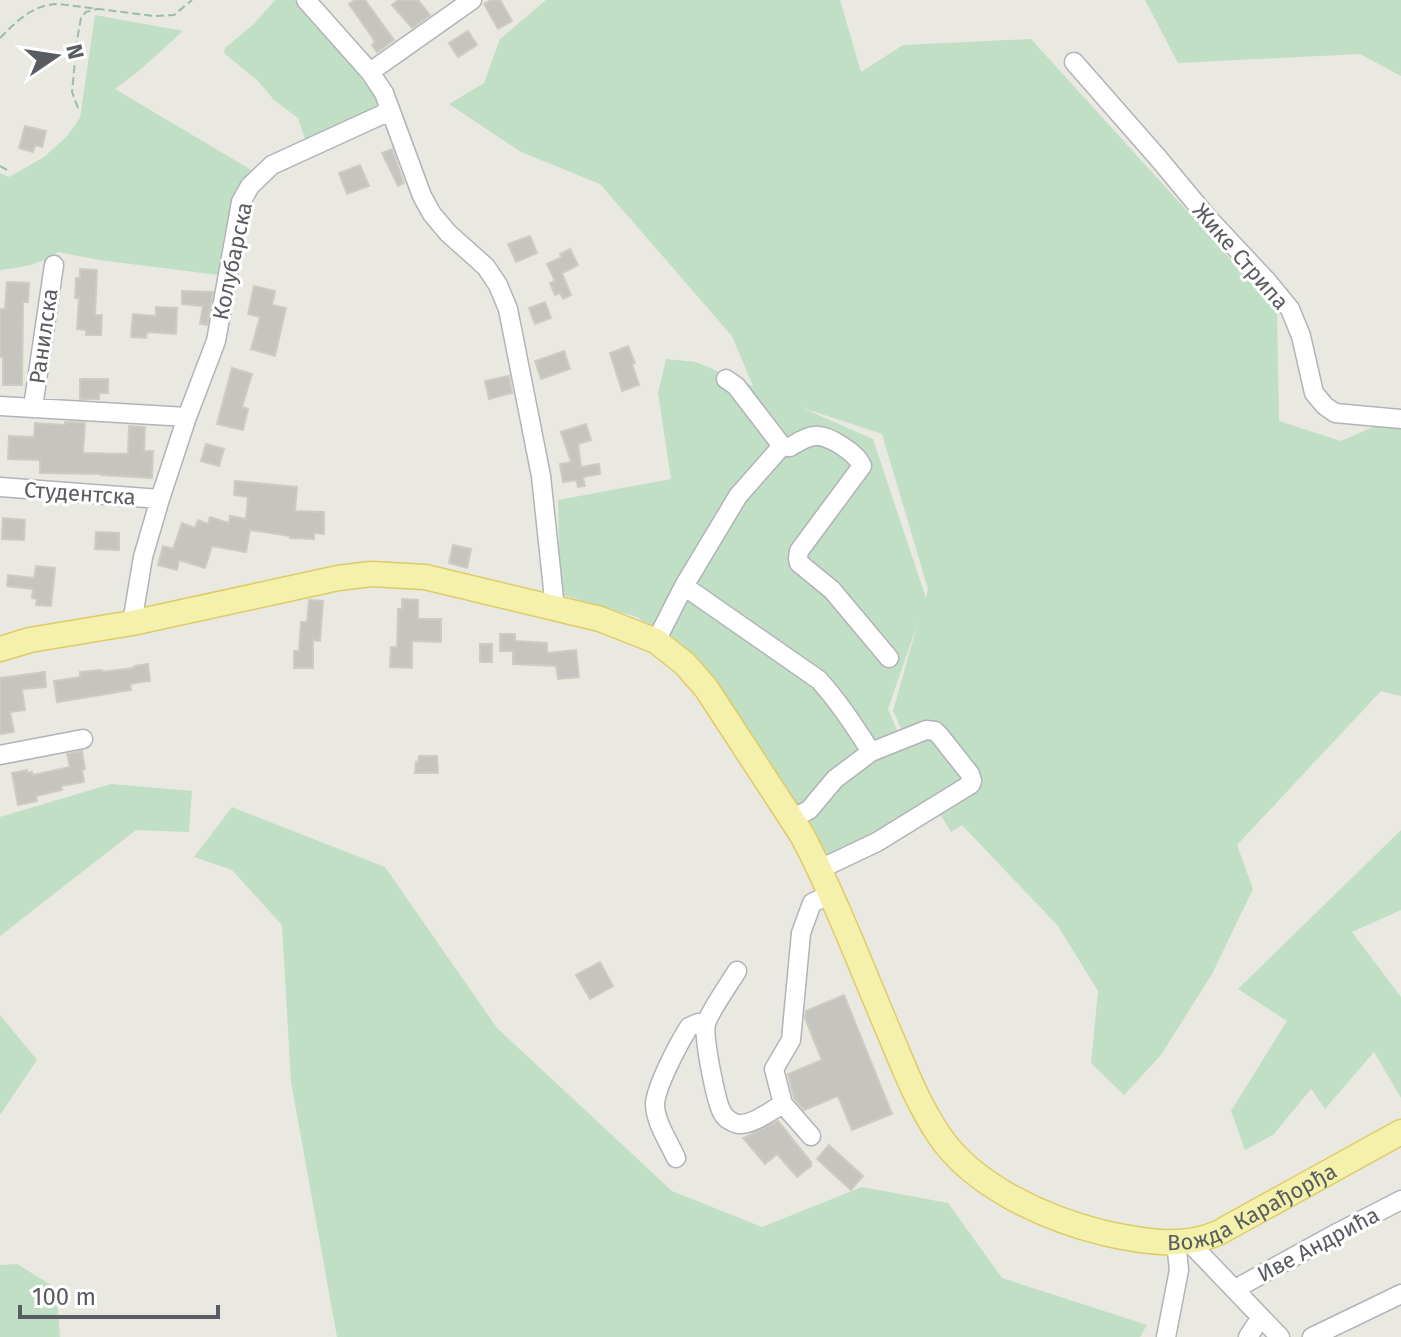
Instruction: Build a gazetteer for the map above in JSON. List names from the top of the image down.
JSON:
{
  "streets": {
    "main road": ["Вожда Карађорђа"],
    "street": [
      "Жике Стрипа",
      "Колубарска",
      "Ранилска",
      "Студентска",
      "Иве Андрића"
    ]
  },
  "crossings": [
    ["Колубарска", "Студентска"],
    ["Колубарска", "Вожда Карађорђа"]
  ],
  "scale_bar": "100 m",
  "north": "right"
}
